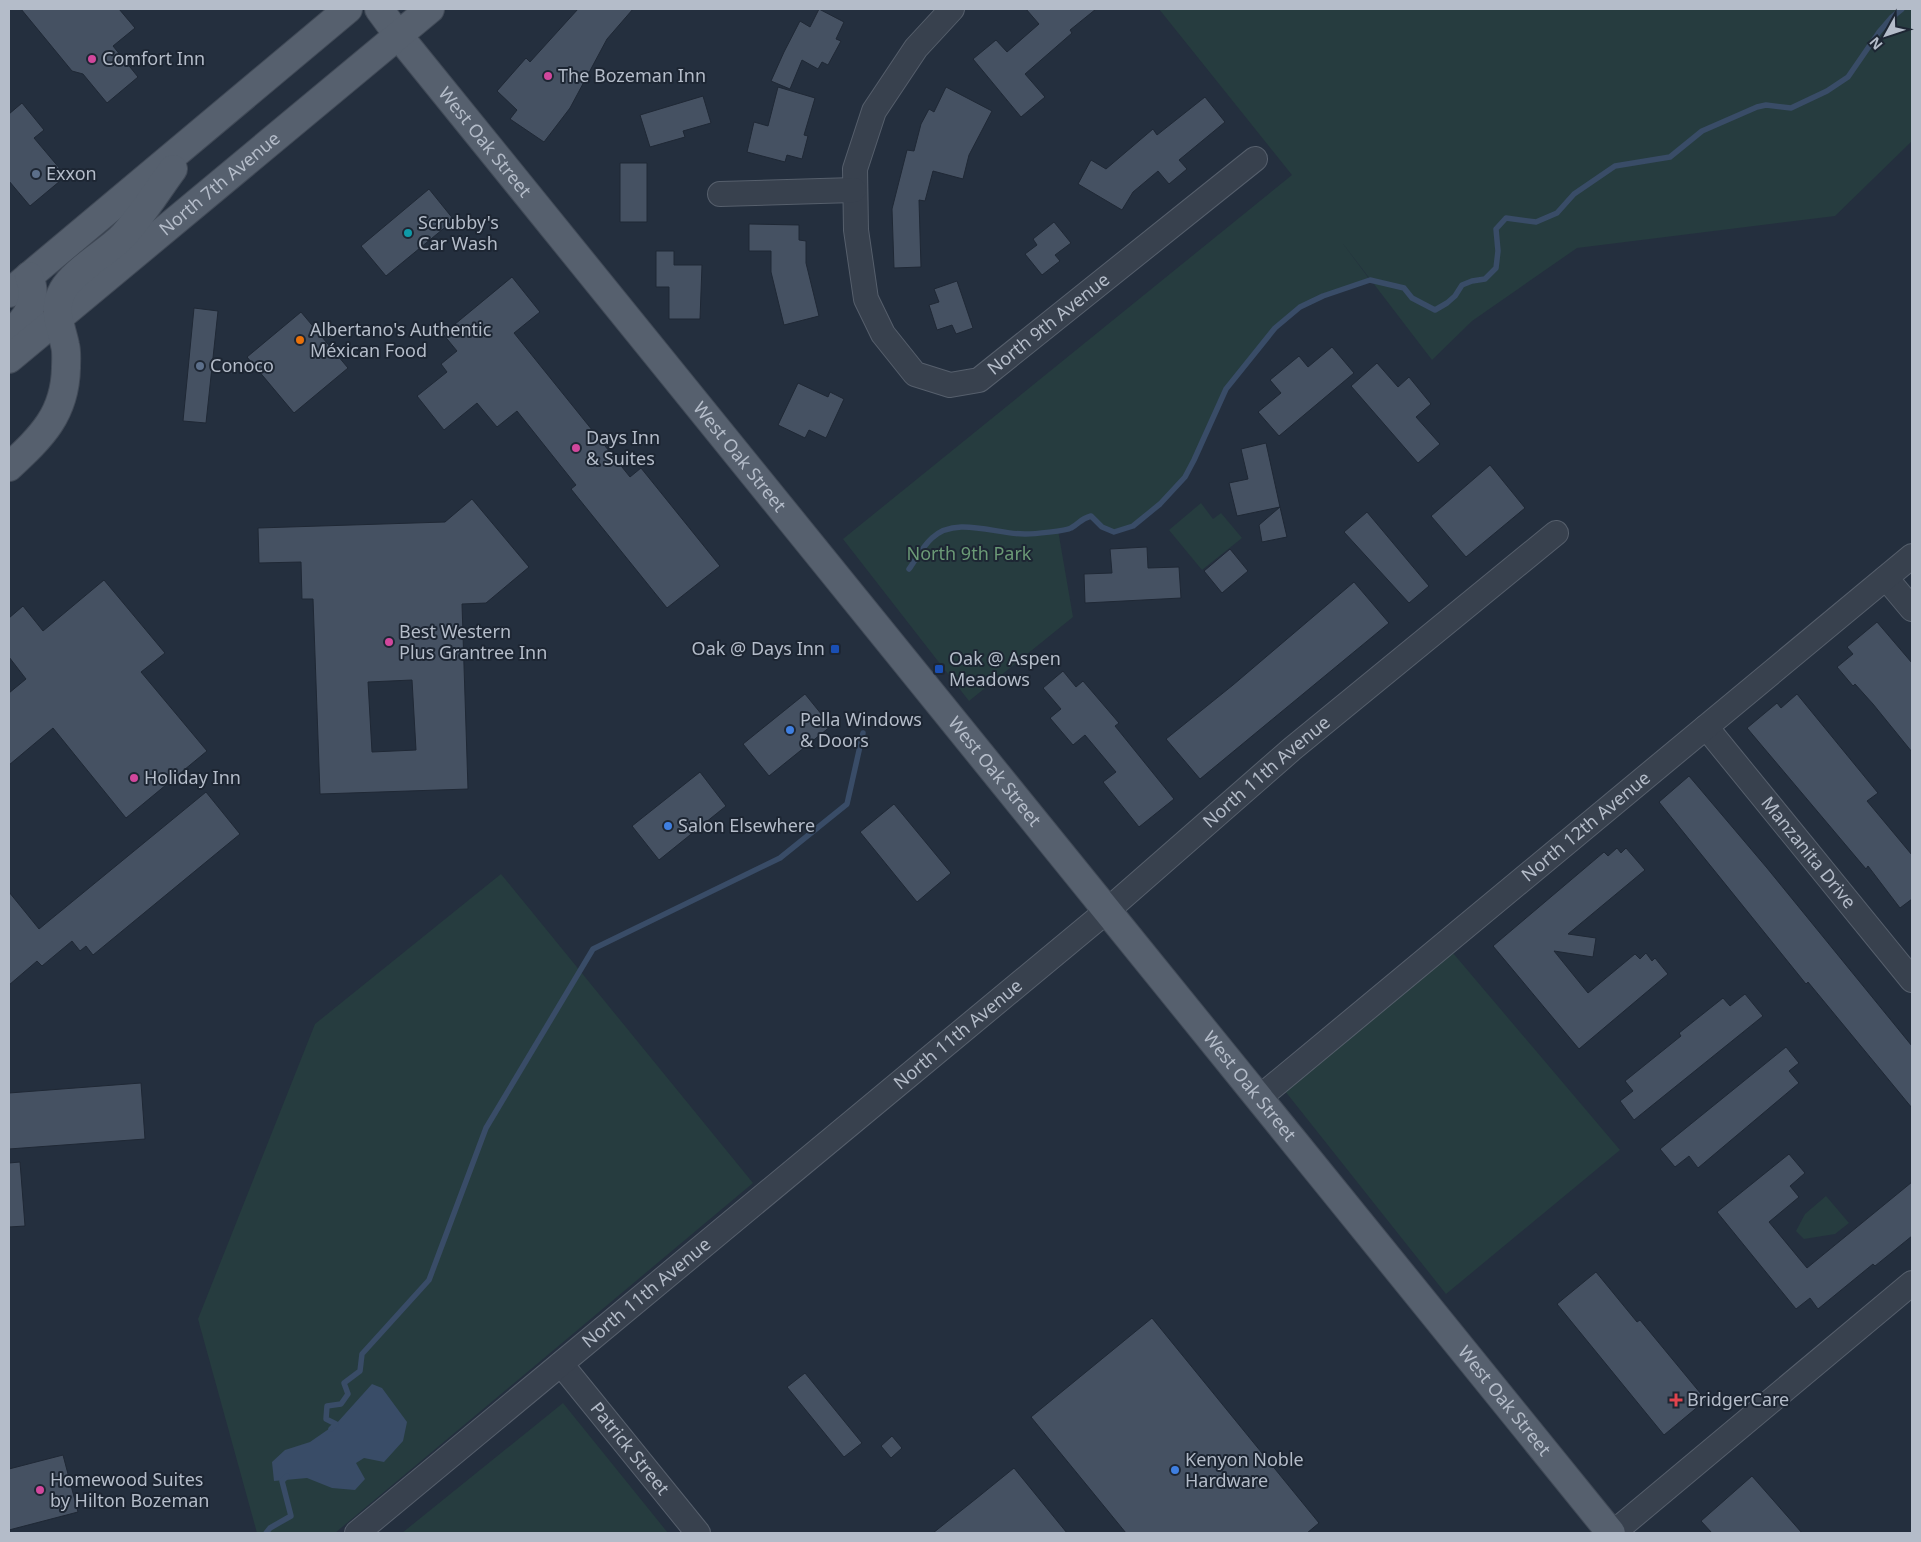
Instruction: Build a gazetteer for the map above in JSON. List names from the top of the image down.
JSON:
{
  "streets": {
    "main road": ["West Oak Street", "North 7th Avenue"],
    "street": [
      "North 9th Avenue",
      "North 11th Avenue",
      "North 12th Avenue",
      "Manzanita Drive",
      "Patrick Street"
    ]
  },
  "crossings": [
    ["West Oak Street", "North 7th Avenue"],
    ["West Oak Street", "North 11th Avenue"],
    ["West Oak Street", "North 12th Avenue"],
    ["North 11th Avenue", "Patrick Street"],
    ["North 12th Avenue", "Manzanita Drive"]
  ],
  "parks": ["North 9th Park"],
  "places": {
    "other": [
      "Comfort Inn",
      "The Bozeman Inn",
      "Exxon",
      "Scrubby's Car Wash",
      "Albertano's Authentic Méxican Food",
      "Conoco",
      "Days Inn & Suites",
      "Best Western Plus Grantree Inn",
      "Pella Windows & Doors",
      "Holiday Inn",
      "Salon Elsewhere",
      "Kenyon Noble Hardware",
      "Homewood Suites by Hilton Bozeman"
    ],
    "transit": ["Oak @ Days Inn", "Oak @ Aspen Meadows"],
    "health": ["BridgerCare"]
  },
  "north": "bottom left"
}
